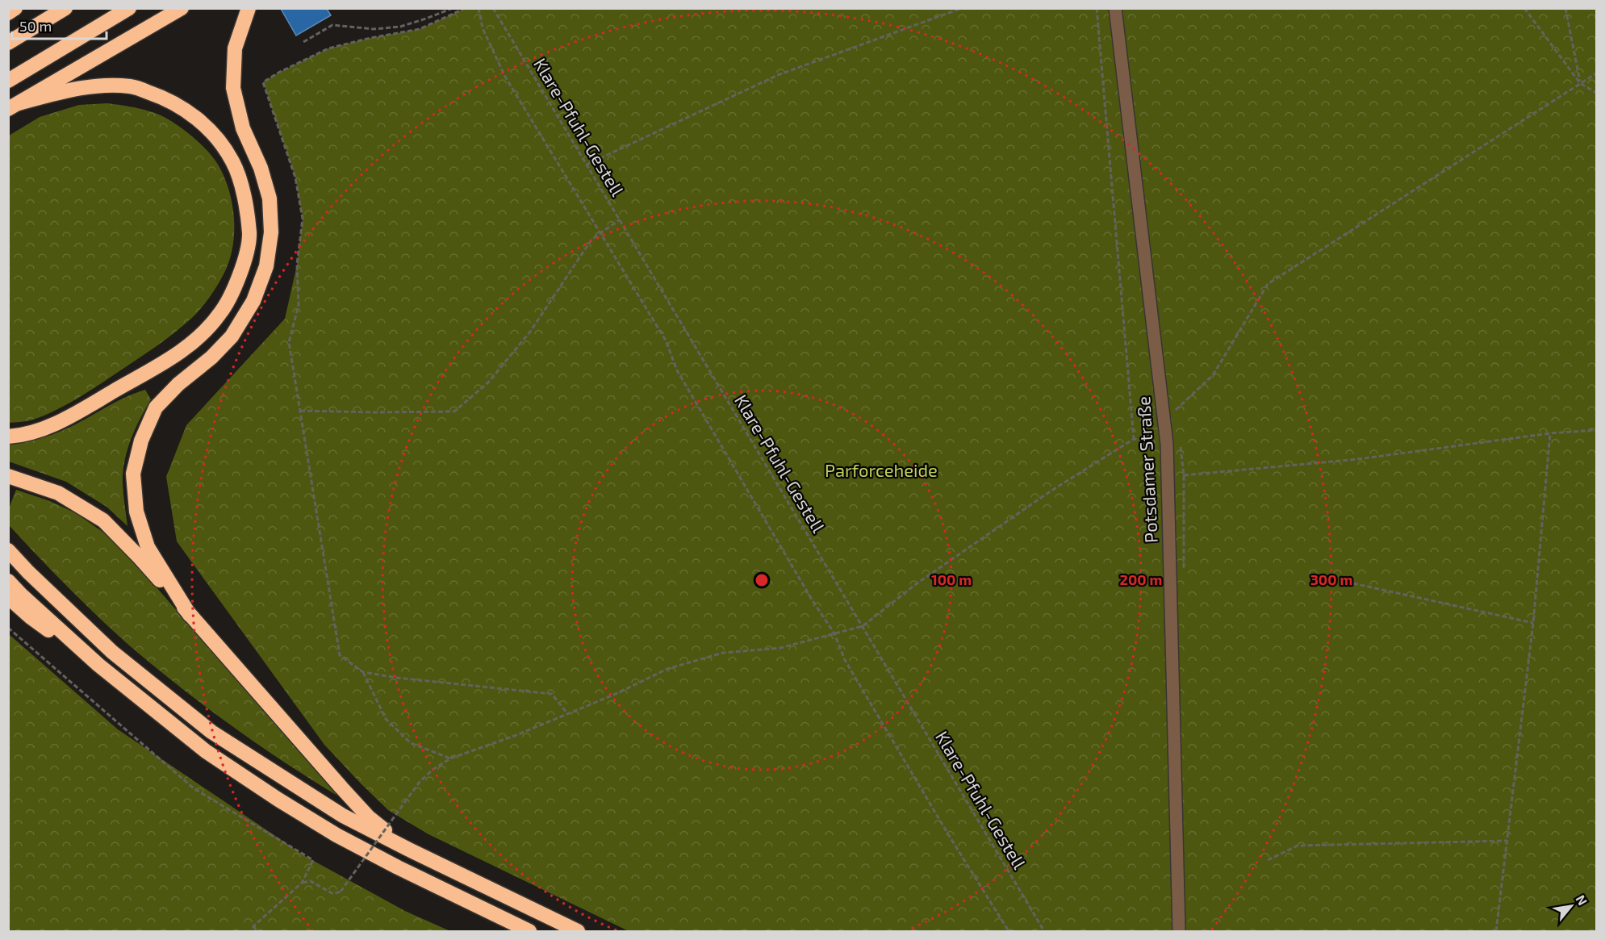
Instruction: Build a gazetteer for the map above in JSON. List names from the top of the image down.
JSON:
{
  "streets": {
    "street": ["Potsdamer Straße"],
    "path": ["Klare-Pfuhl-Gestell"]
  },
  "parks": ["Parforceheide"],
  "scale_bar": "50 m",
  "north": "top right",
  "rings": ["100 m", "200 m", "300 m"]
}
